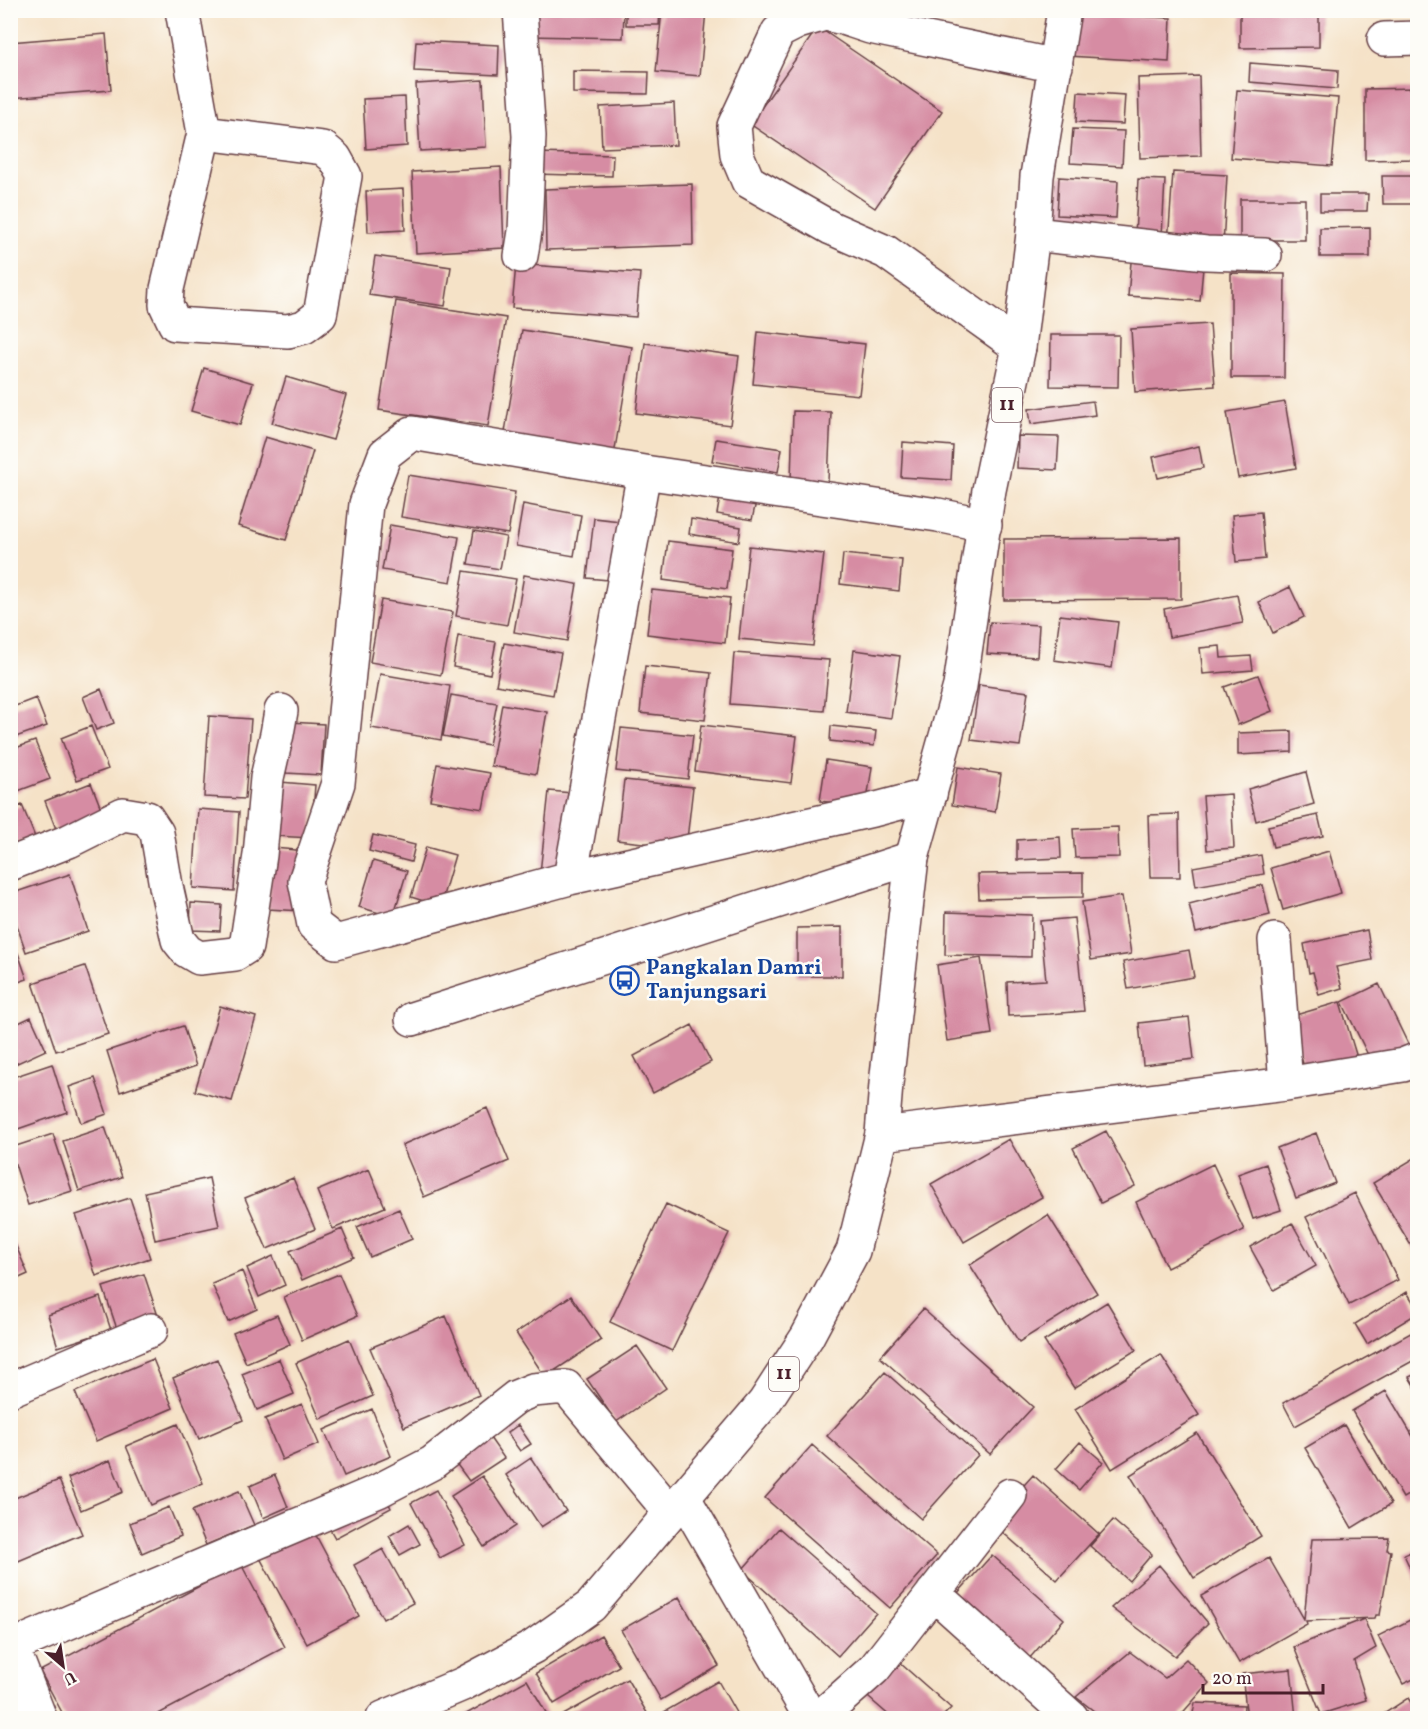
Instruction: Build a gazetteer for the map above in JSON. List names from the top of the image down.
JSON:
{
  "streets": {
    "main road": ["11"]
  },
  "places": {
    "bus stop": ["Pangkalan Damri Tanjungsari"]
  },
  "scale_bar": "20 m",
  "north": "bottom right"
}
